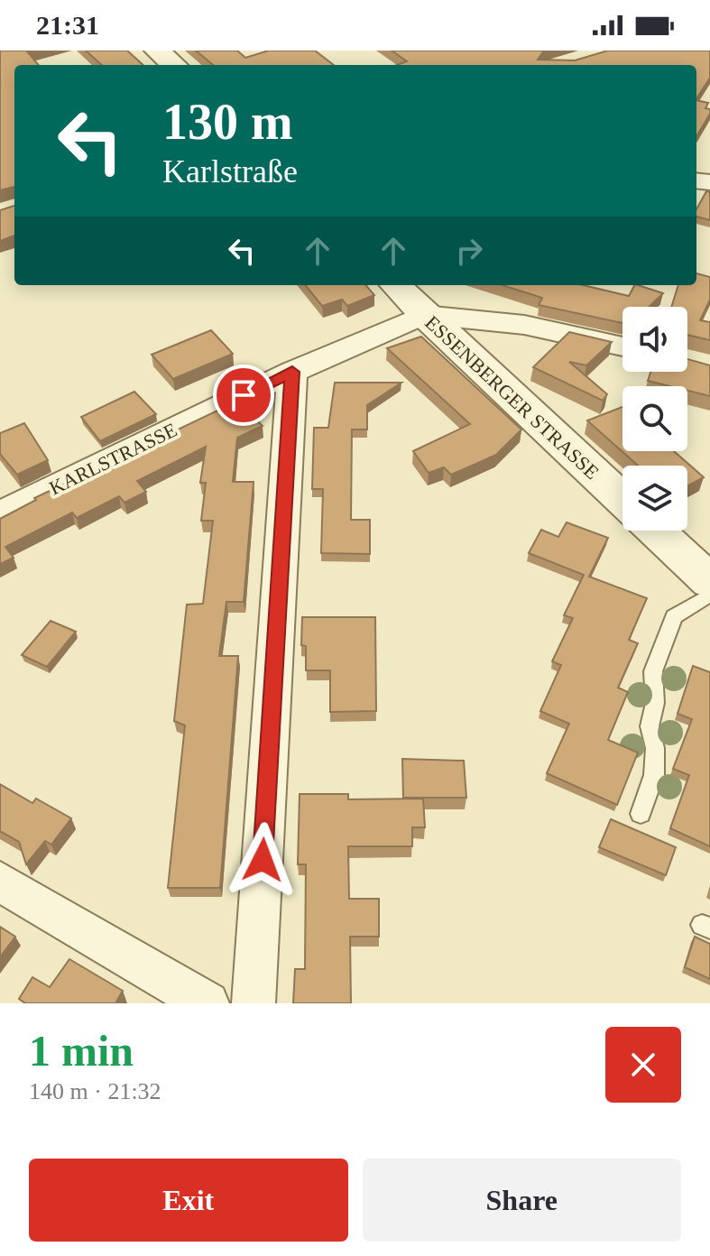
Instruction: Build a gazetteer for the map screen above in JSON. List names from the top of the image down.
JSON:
{
  "streets": {
    "street": ["ESSENBERGER STRASSE", "KARLSTRASSE"]
  },
  "crossings": [
    ["ESSENBERGER STRASSE", "KARLSTRASSE"]
  ],
  "page": {
    "status": "21:31",
    "turn": ["130 m", "Karlstraße"],
    "heading": ["1 min", "140 m · 21:32"],
    "buttons": ["Exit", "Share"]
  }
}
